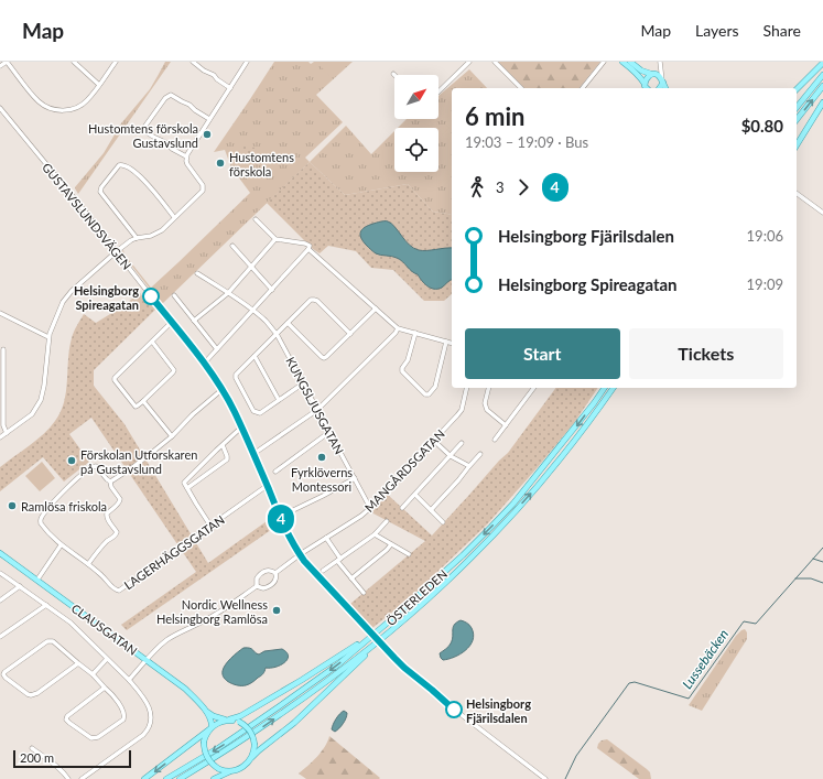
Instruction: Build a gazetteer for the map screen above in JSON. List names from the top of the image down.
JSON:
{
  "streets": {
    "main road": ["ÖSTERLEDEN", "CLAUSGATAN"],
    "street": [
      "GUSTAVSLUNDSVÄGEN",
      "KUNGSLJUSGATAN",
      "MANGÅRDSGATAN",
      "LAGERHÄGGSGATAN"
    ]
  },
  "crossings": [
    ["GUSTAVSLUNDSVÄGEN", "MANGÅRDSGATAN"],
    ["GUSTAVSLUNDSVÄGEN", "LAGERHÄGGSGATAN"],
    ["KUNGSLJUSGATAN", "MANGÅRDSGATAN"]
  ],
  "water": ["Lussebäcken"],
  "places": [
    "Hustomtens förskola Gustavslund",
    "Hustomtens förskola",
    "Helsingborg Spireagatan",
    "Fyrklöverns Montessori",
    "Förskolan Utforskaren på Gustavslund",
    "Ramlösa friskola",
    "Nordic Wellness Helsingborg Ramlösa",
    "Helsingborg Fjärilsdalen"
  ],
  "lines": ["bus line 4"],
  "scale_bar": "200 m",
  "north": "top right",
  "page": {
    "header": "Map",
    "nav": ["Map", "Layers", "Share"],
    "on_map": "4",
    "heading": ["6 min", "19:03 – 19:09 · Bus", "$0.80"],
    "legs": ["3", "4"],
    "list": [
      {
        "name": "Helsingborg Fjärilsdalen",
        "value": "19:06"
      },
      {
        "name": "Helsingborg Spireagatan",
        "value": "19:09"
      }
    ],
    "buttons": ["Start", "Tickets"],
    "scale": "200 m"
  }
}
